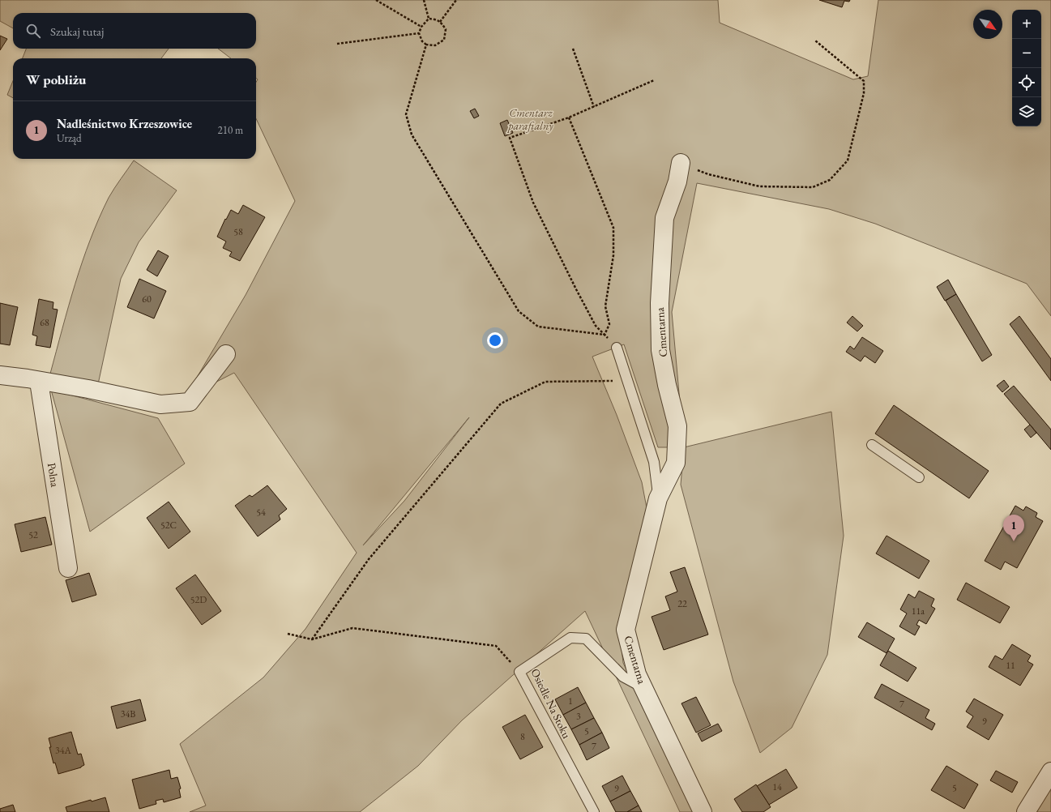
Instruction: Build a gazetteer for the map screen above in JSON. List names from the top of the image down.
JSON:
{
  "streets": {
    "street": ["Cmentarna", "Polna"],
    "lane": ["Osiedle Na Stoku"]
  },
  "crossings": [
    ["Cmentarna", "Osiedle Na Stoku"]
  ],
  "parks": ["Cmentarz parafialny"],
  "house_numbers": [
    "58",
    "60",
    "68",
    "54",
    "52C",
    "52",
    "52D",
    "22",
    "11a",
    "11",
    "1",
    "7",
    "34B",
    "3",
    "9",
    "5",
    "8",
    "7",
    "34A",
    "14",
    "5",
    "9"
  ],
  "north": "bottom right",
  "page": {
    "map_buttons": ["+", "−"],
    "search": "Szukaj tutaj",
    "heading": "W pobliżu",
    "list": [
      {
        "mark": "1",
        "name": "Nadleśnictwo Krzeszowice",
        "note": "Urząd",
        "value": "210 m"
      }
    ],
    "pins": "1"
  }
}
